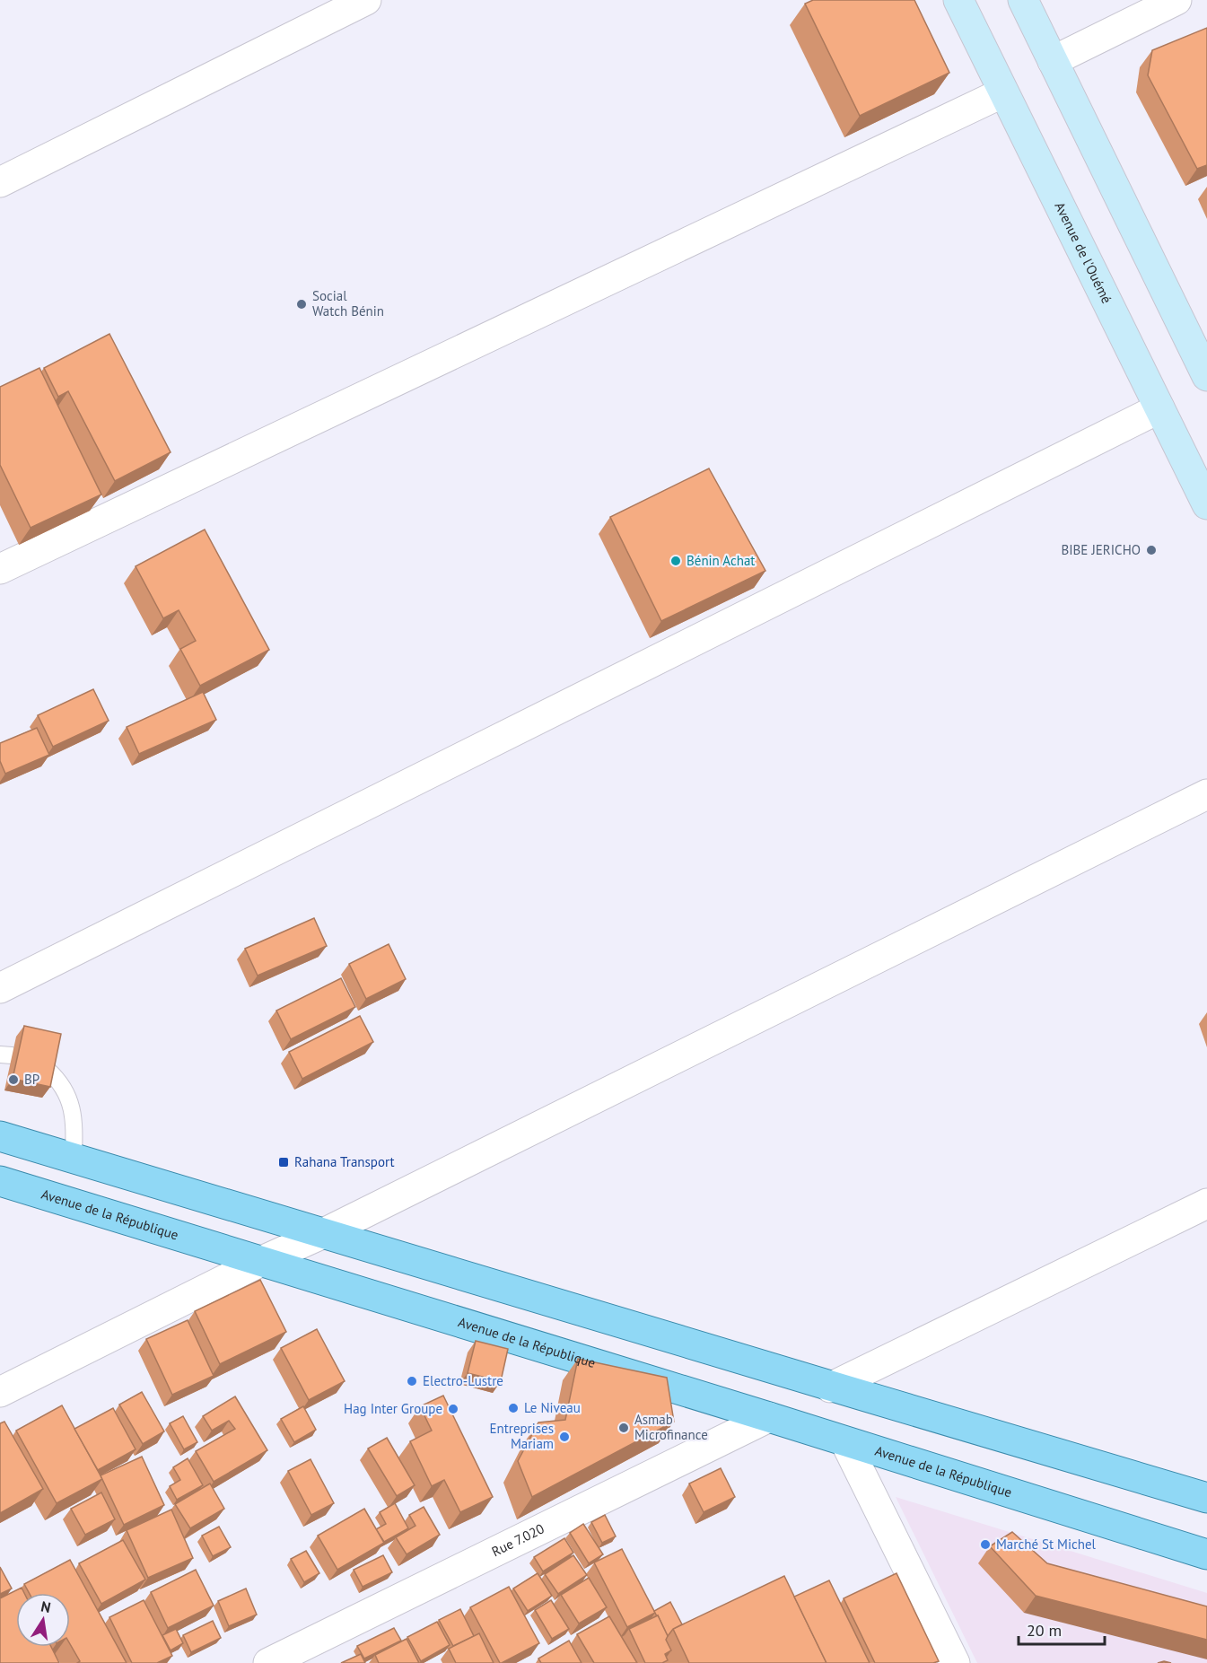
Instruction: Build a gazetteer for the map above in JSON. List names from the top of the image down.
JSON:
{
  "streets": {
    "main road": ["Avenue de l'Ouémé", "Avenue de la République"],
    "street": ["Rue 7.020"]
  },
  "crossings": [
    ["Avenue de la République", "Rue 7.020"]
  ],
  "places": {
    "other": [
      "Social Watch Bénin",
      "BIBE JERICHO",
      "Bénin Achat",
      "BP",
      "Electro-Lustre",
      "Le Niveau",
      "Hag Inter Groupe",
      "Asmab Microfinance",
      "Entreprises Mariam",
      "Marché St Michel"
    ],
    "transit": ["Rahana Transport"]
  },
  "scale_bar": "20 m",
  "north": "top"
}
